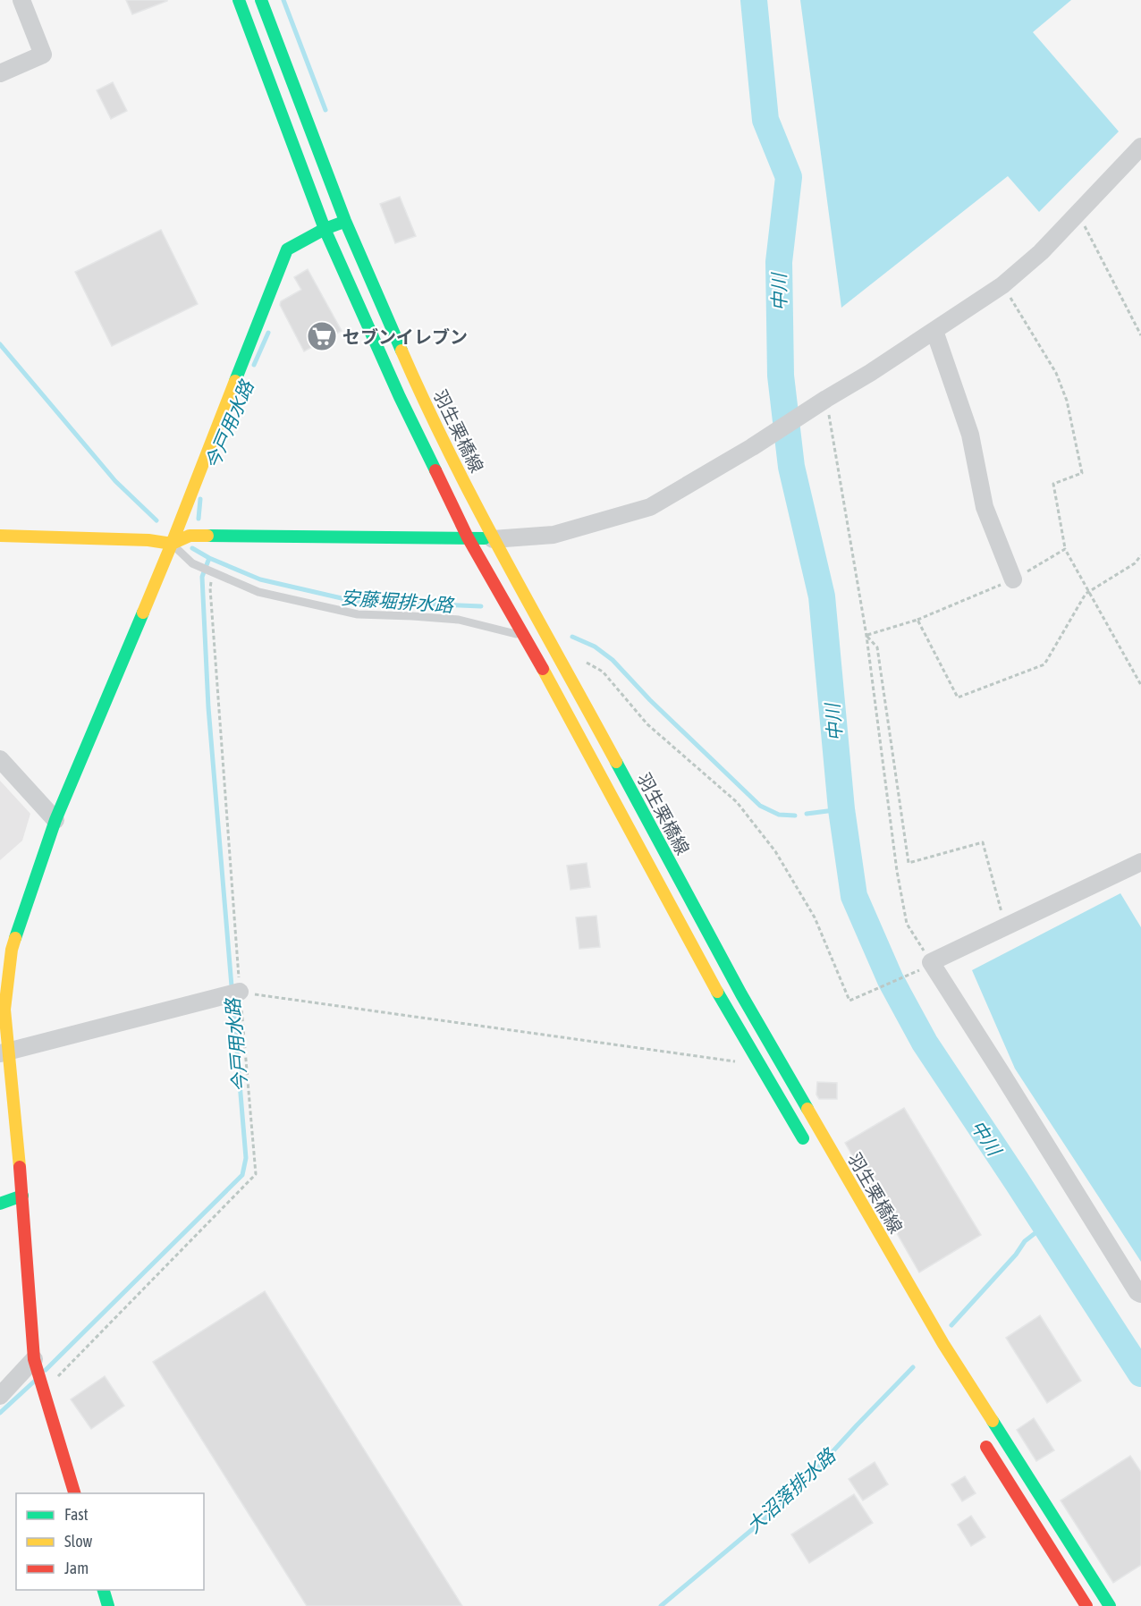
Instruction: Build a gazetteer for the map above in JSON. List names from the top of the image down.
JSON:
{
  "streets": {
    "main road": ["羽生栗橋線"]
  },
  "water": [
    "中川",
    "今戸用水路",
    "安藤堀排水路",
    "大沼落排水路"
  ],
  "places": {
    "supermarket": ["セブンイレブン"]
  },
  "legend": ["Fast", "Slow", "Jam"]
}
